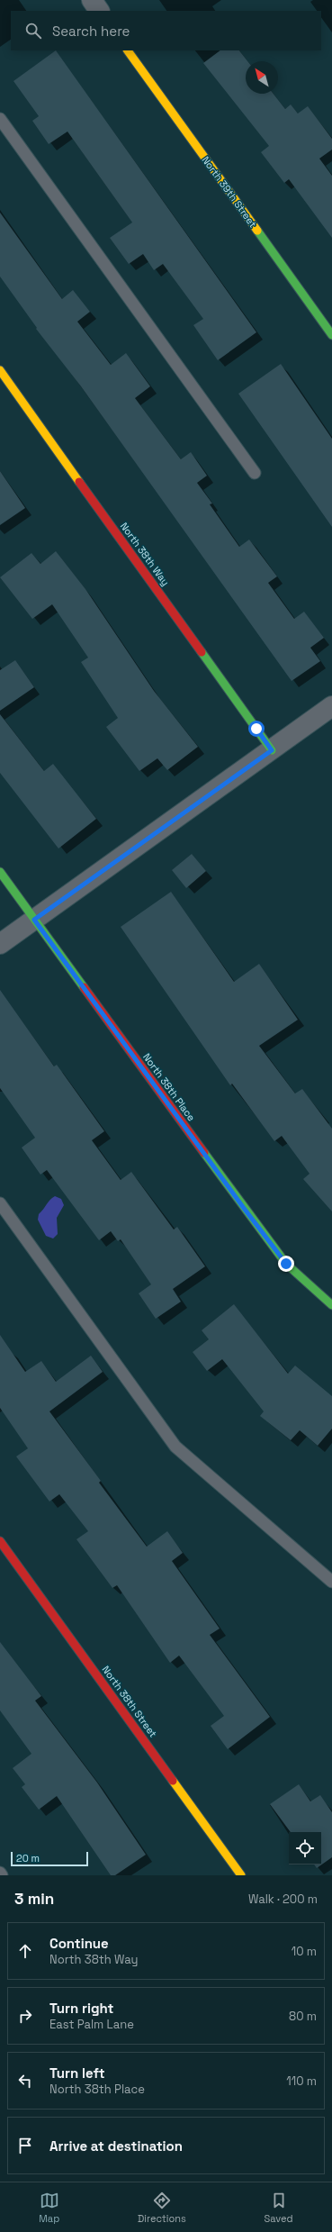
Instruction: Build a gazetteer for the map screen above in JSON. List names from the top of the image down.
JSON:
{
  "streets": {
    "street": [
      "North 39th Street",
      "North 38th Way",
      "North 38th Place",
      "North 38th Street"
    ]
  },
  "scale_bar": "20 m",
  "north": "top left",
  "page": {
    "search": "Search here",
    "scale": "20 m",
    "heading": ["3 min", "Walk · 200 m"],
    "list": [
      ["Continue", "North 38th Way", "10 m"],
      ["Turn right", "East Palm Lane", "80 m"],
      ["Turn left", "North 38th Place", "110 m"],
      "Arrive at destination"
    ],
    "nav": ["Map", "Directions", "Saved"]
  }
}
